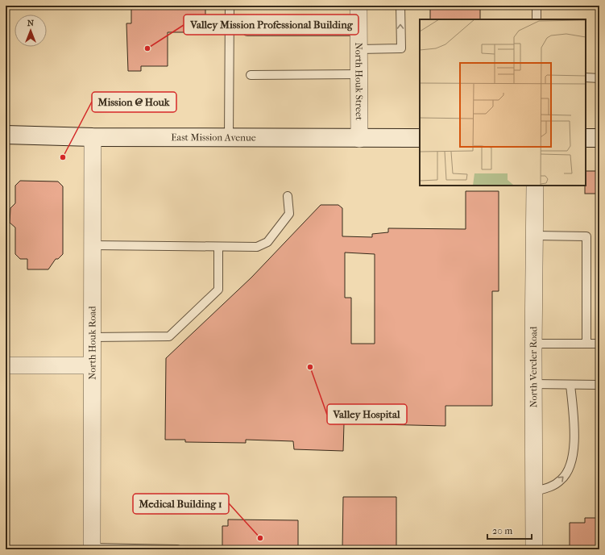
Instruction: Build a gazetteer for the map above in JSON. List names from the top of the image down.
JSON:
{
  "streets": {
    "street": [
      "North Houk Street",
      "East Mission Avenue",
      "North Houk Road",
      "North Vercler Road"
    ]
  },
  "crossings": [
    ["North Houk Street", "East Mission Avenue"],
    ["East Mission Avenue", "North Houk Road"]
  ],
  "places": [
    "Valley Mission Professional Building",
    "Mission @ Houk",
    "Valley Hospital",
    "Medical Building 1"
  ],
  "scale_bar": "20 m",
  "north": "top"
}
